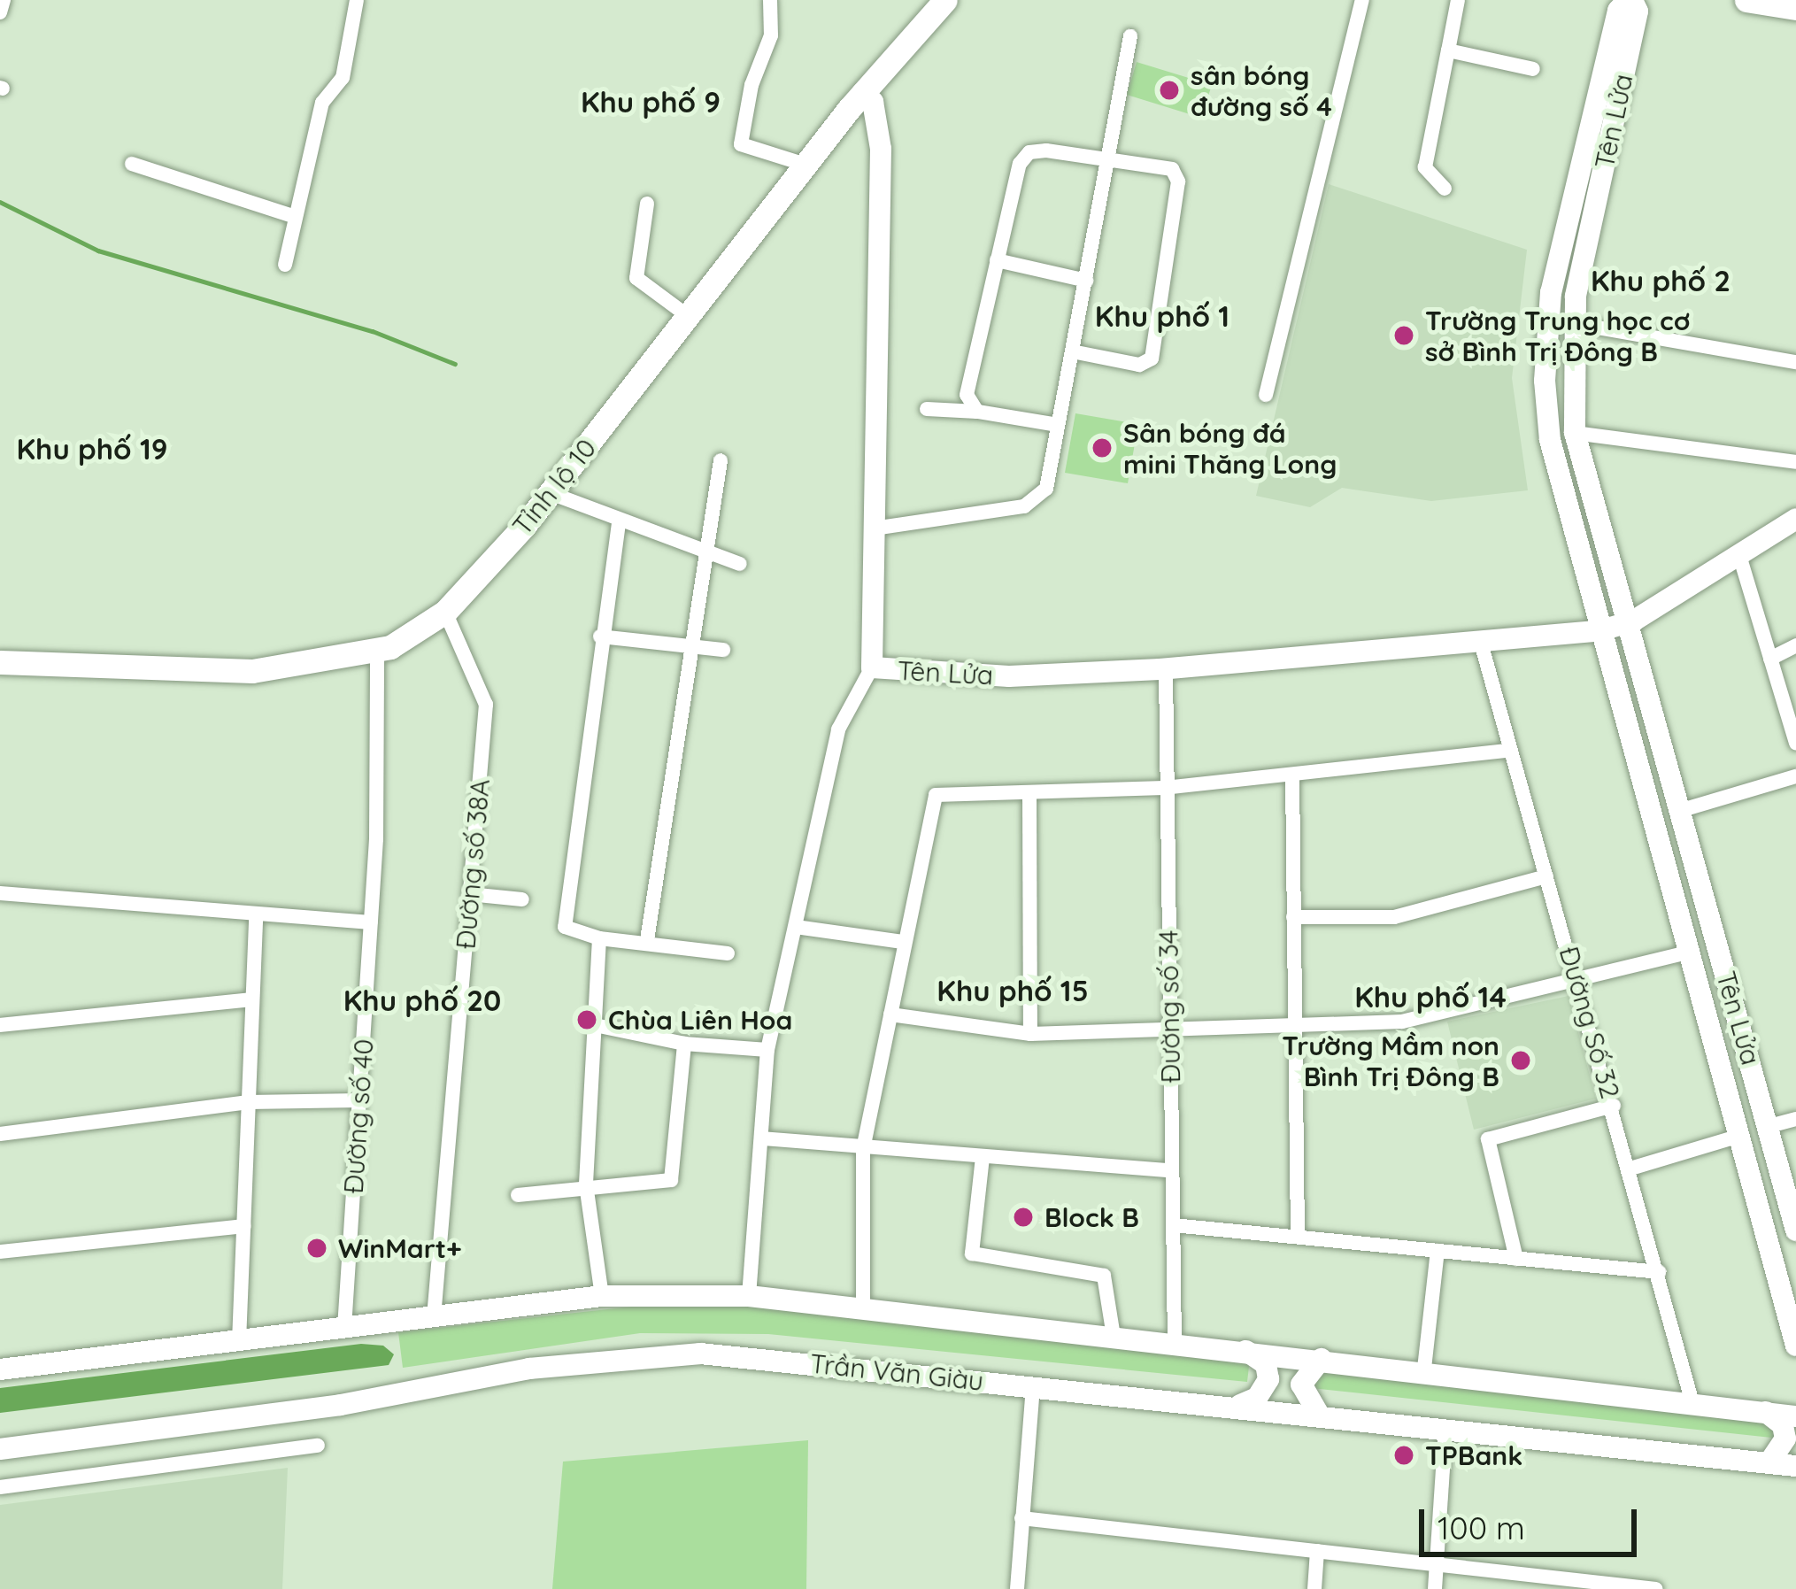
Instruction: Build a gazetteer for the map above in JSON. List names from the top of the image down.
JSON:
{
  "streets": {
    "main road": ["Tên Lửa", "Tỉnh lộ 10", "Trần Văn Giàu"],
    "street": [
      "Đường số 38A",
      "Đường số 34",
      "Đường Số 32",
      "Đường số 40"
    ]
  },
  "crossings": [
    ["Tên Lửa", "Tỉnh lộ 10"],
    ["Tên Lửa", "Đường số 34"],
    ["Tên Lửa", "Đường Số 32"],
    ["Tỉnh lộ 10", "Đường số 38A"],
    ["Tỉnh lộ 10", "Đường số 40"]
  ],
  "districts": [
    "Khu phố 9",
    "Khu phố 2",
    "Khu phố 1",
    "Khu phố 19",
    "Khu phố 15",
    "Khu phố 14",
    "Khu phố 20"
  ],
  "places": [
    "sân bóng đường số 4",
    "Trường Trung học cơ sở Bình Trị Đông B",
    "Sân bóng đá mini Thăng Long",
    "Chùa Liên Hoa",
    "Trường Mầm non Bình Trị Đông B",
    "Block B",
    "WinMart+",
    "TPBank"
  ],
  "scale_bar": "100 m"
}
